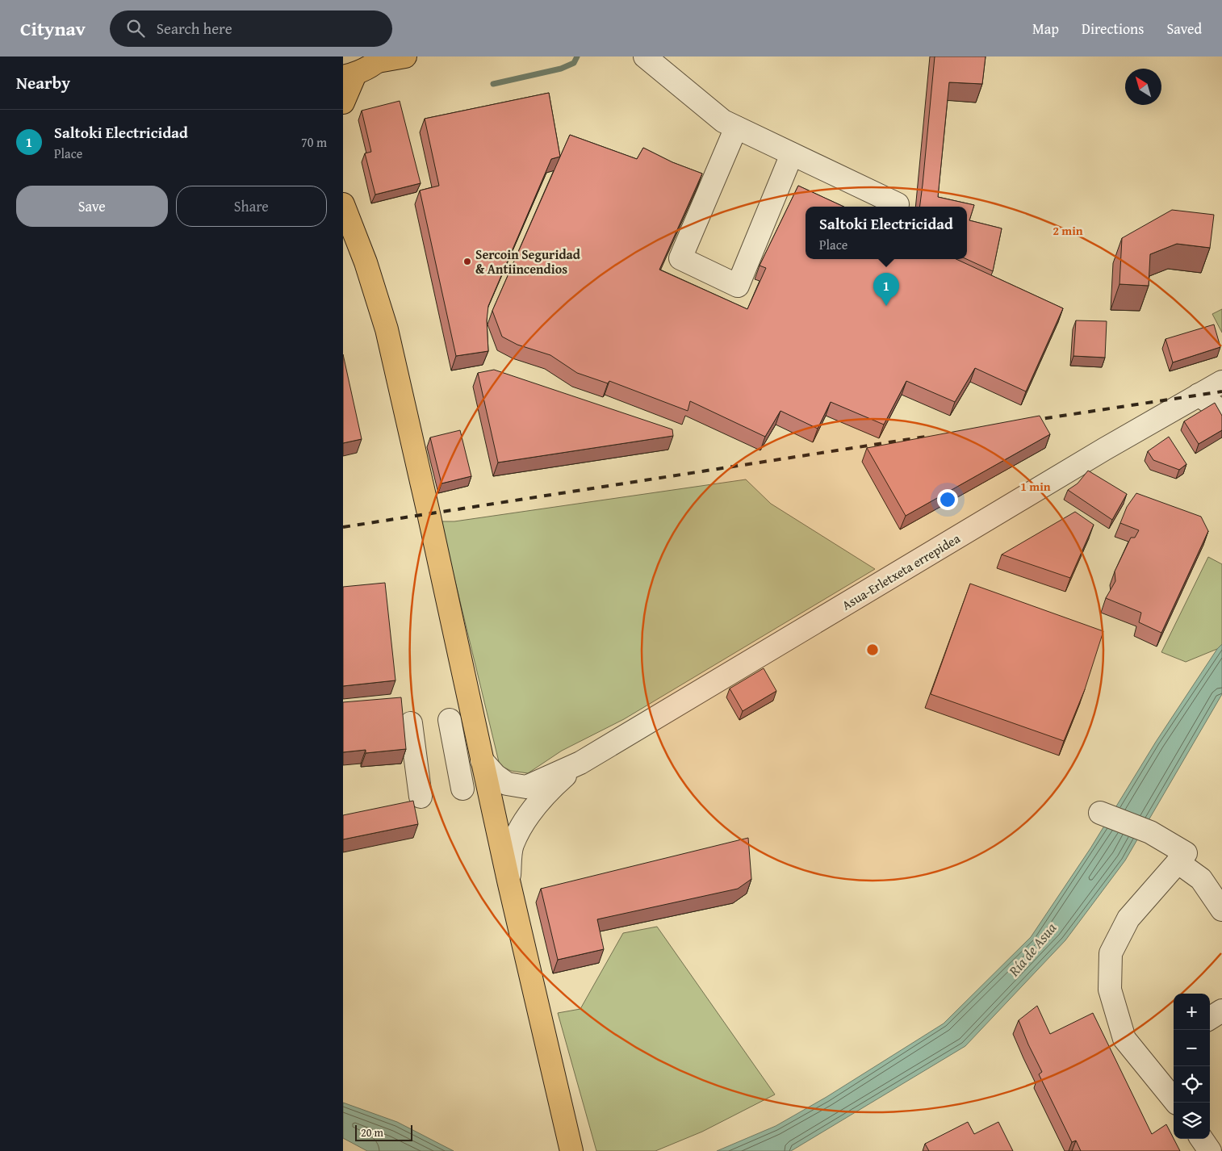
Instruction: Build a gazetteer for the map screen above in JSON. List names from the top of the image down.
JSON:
{
  "streets": {
    "street": ["Asua-Erletxeta errepidea"]
  },
  "water": ["Ría de Asua"],
  "places": ["Sercoin Seguridad & Antiincendios"],
  "scale_bar": "20 m",
  "north": "top left",
  "page": {
    "header": "Citynav",
    "search": "Search here",
    "nav": ["Map", "Directions", "Saved"],
    "heading": "Nearby",
    "list": [
      {
        "mark": "1",
        "name": "Saltoki Electricidad",
        "note": "Place",
        "value": "70 m"
      }
    ],
    "buttons": ["Save", "Share"],
    "popup": ["Saltoki Electricidad", "Place"],
    "pins": "1",
    "map_buttons": ["+", "−"],
    "scale": "20 m"
  },
  "rings": ["2 min", "1 min"]
}
